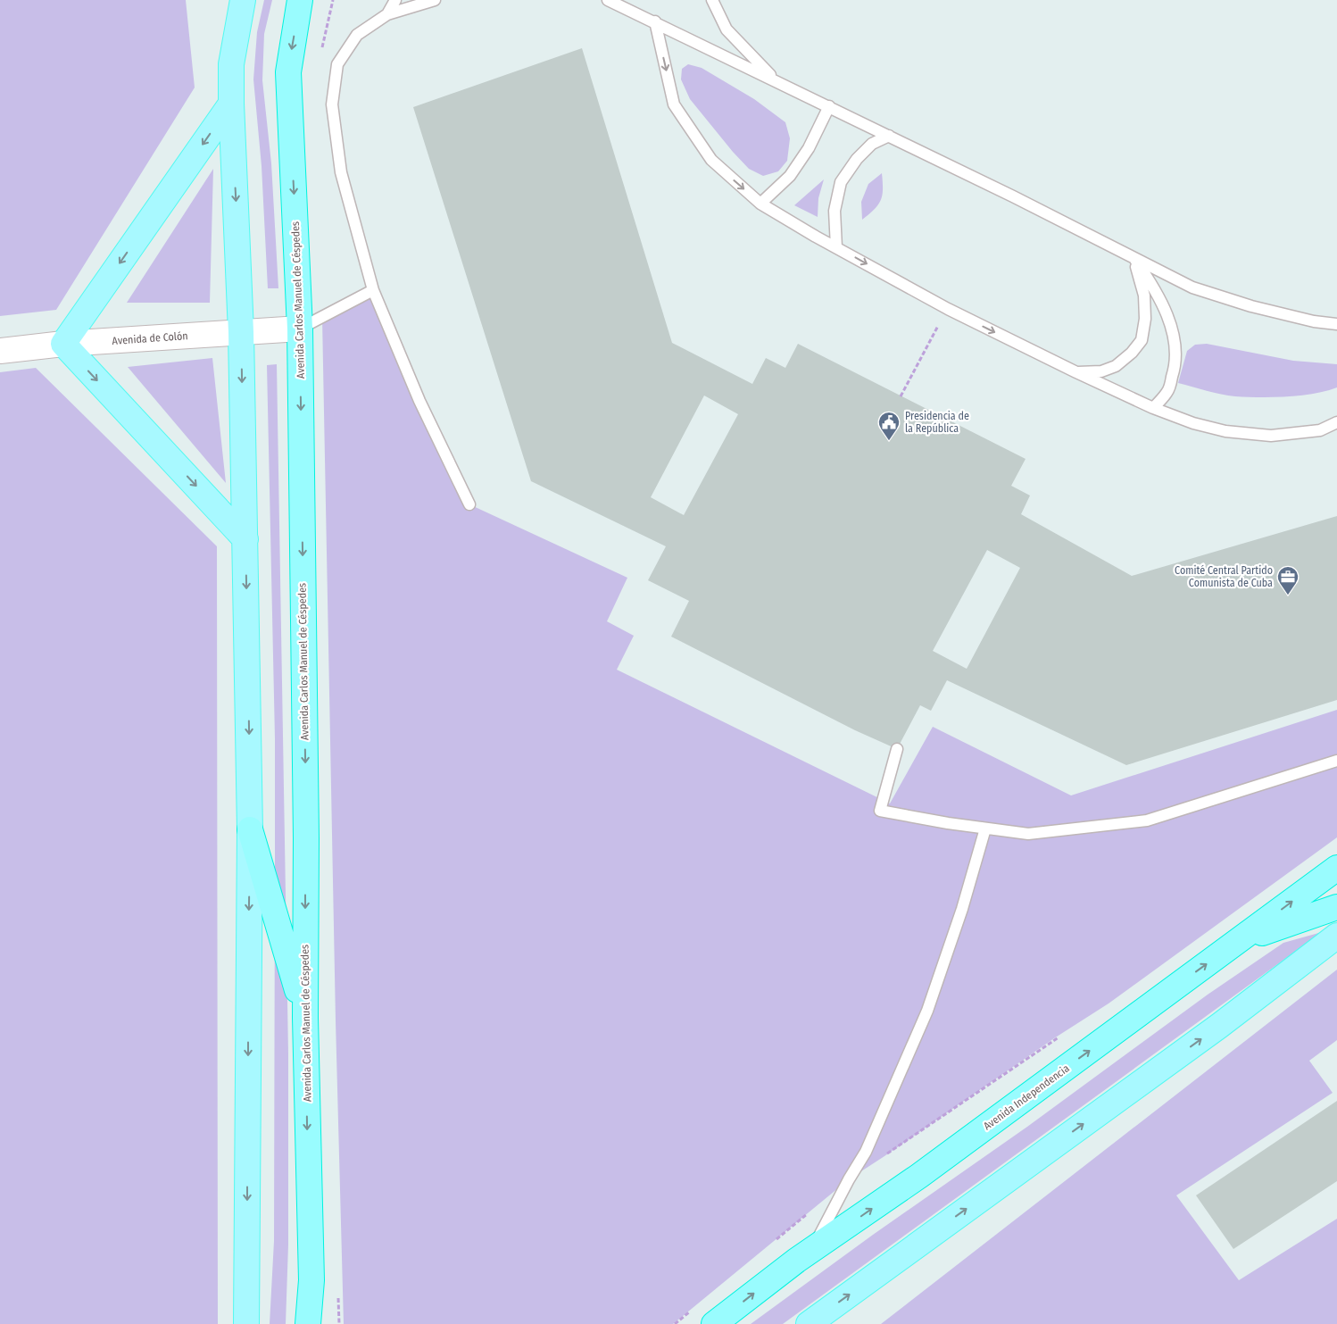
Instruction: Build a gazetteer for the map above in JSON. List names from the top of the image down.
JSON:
{
  "streets": {
    "highway": ["Avenida Carlos Manuel de Céspedes", "Avenida Independencia"],
    "main road": ["Avenida de Colón"]
  },
  "crossings": [
    ["Avenida Carlos Manuel de Céspedes", "Avenida de Colón"]
  ],
  "one_way": ["Avenida Carlos Manuel de Céspedes", "Avenida Independencia"],
  "places": {
    "public building": ["Presidencia de la República"],
    "office": ["Comité Central Partido Comunista de Cuba"]
  }
}
